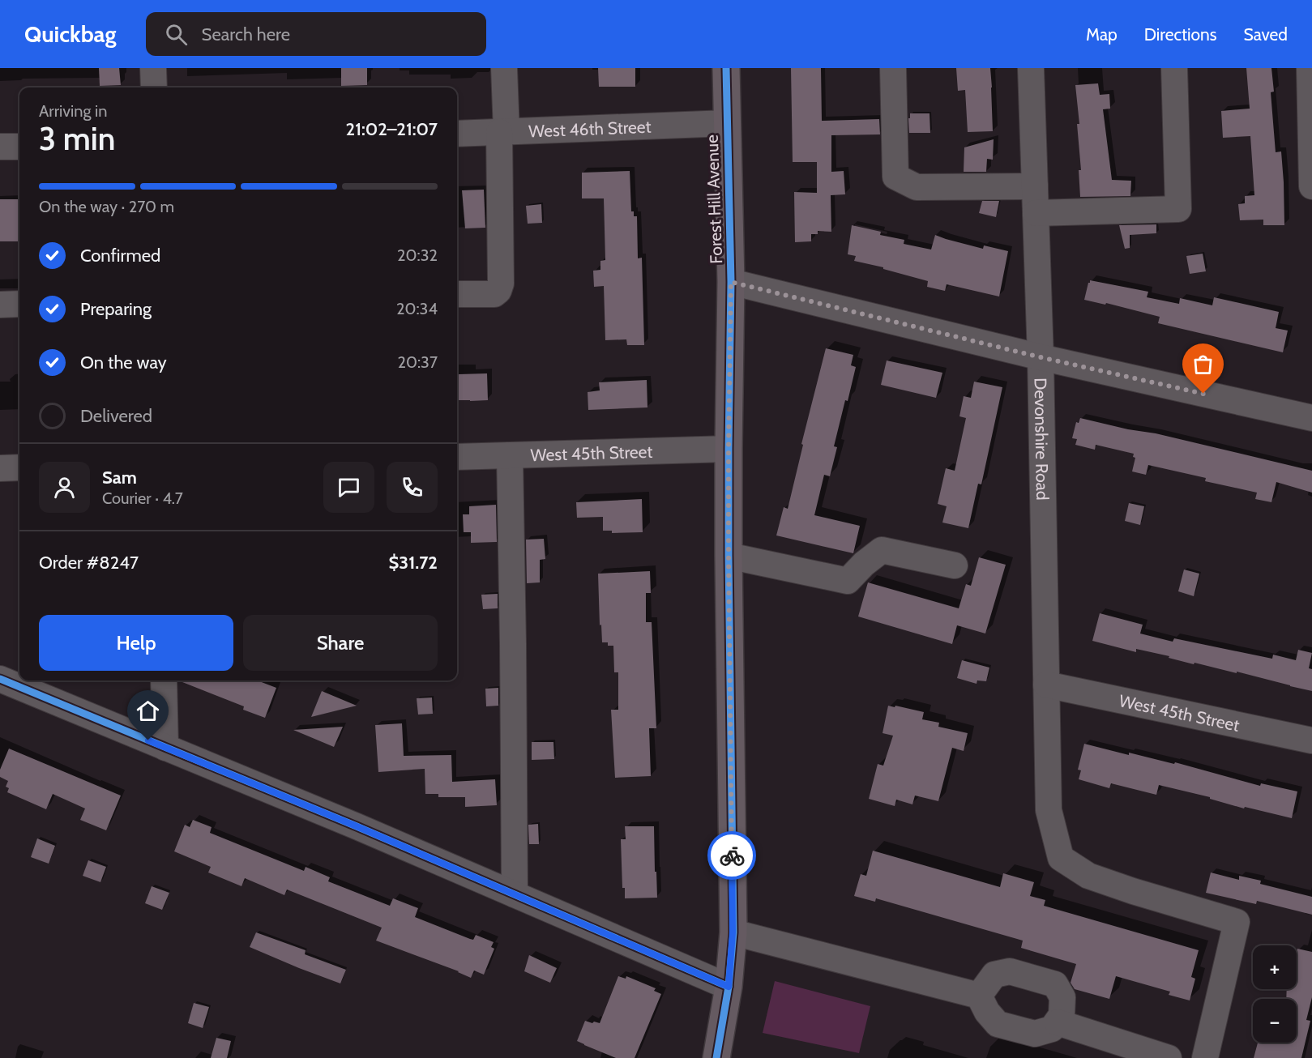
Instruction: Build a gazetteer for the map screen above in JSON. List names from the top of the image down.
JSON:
{
  "streets": {
    "main road": ["Forest Hill Avenue"],
    "street": ["West 46th Street", "Devonshire Road", "West 45th Street"]
  },
  "crossings": [
    ["West 46th Street", "Forest Hill Avenue"],
    ["Forest Hill Avenue", "West 45th Street"],
    ["Devonshire Road", "West 45th Street"]
  ],
  "page": {
    "header": "Quickbag",
    "search": "Search here",
    "nav": ["Map", "Directions", "Saved"],
    "heading": ["3 min", "Arriving in", "21:02–21:07"],
    "panel": [
      "Sam",
      "Courier · 4.7",
      "Order #8247",
      "$31.72"
    ],
    "bar": "On the way · 270 m",
    "list": [
      ["Confirmed", "20:32"],
      ["Preparing", "20:34"],
      ["On the way", "20:37"],
      "Delivered"
    ],
    "buttons": ["Help", "Share"],
    "map_buttons": ["+", "−"]
  }
}
